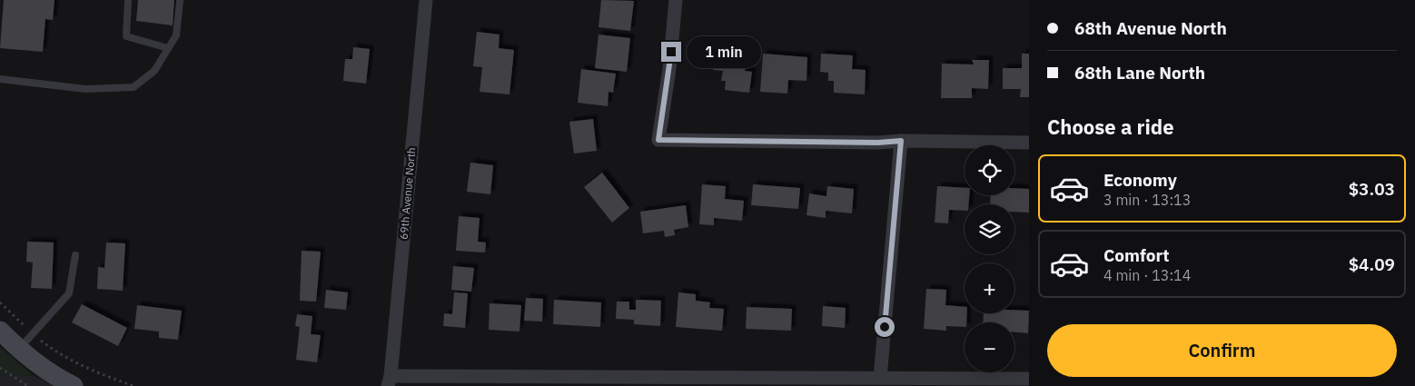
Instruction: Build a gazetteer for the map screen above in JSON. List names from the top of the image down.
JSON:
{
  "streets": {
    "street": ["69th Avenue North"]
  },
  "page": {
    "banner": ["68th Avenue North", "68th Lane North"],
    "bubble": "1 min",
    "heading": "Choose a ride",
    "map_buttons": ["+", "−"],
    "list": [
      {
        "name": "Economy",
        "note": "3 min · 13:13",
        "value": "$3.03"
      },
      {
        "name": "Comfort",
        "note": "4 min · 13:14",
        "value": "$4.09"
      }
    ],
    "buttons": "Confirm"
  }
}
